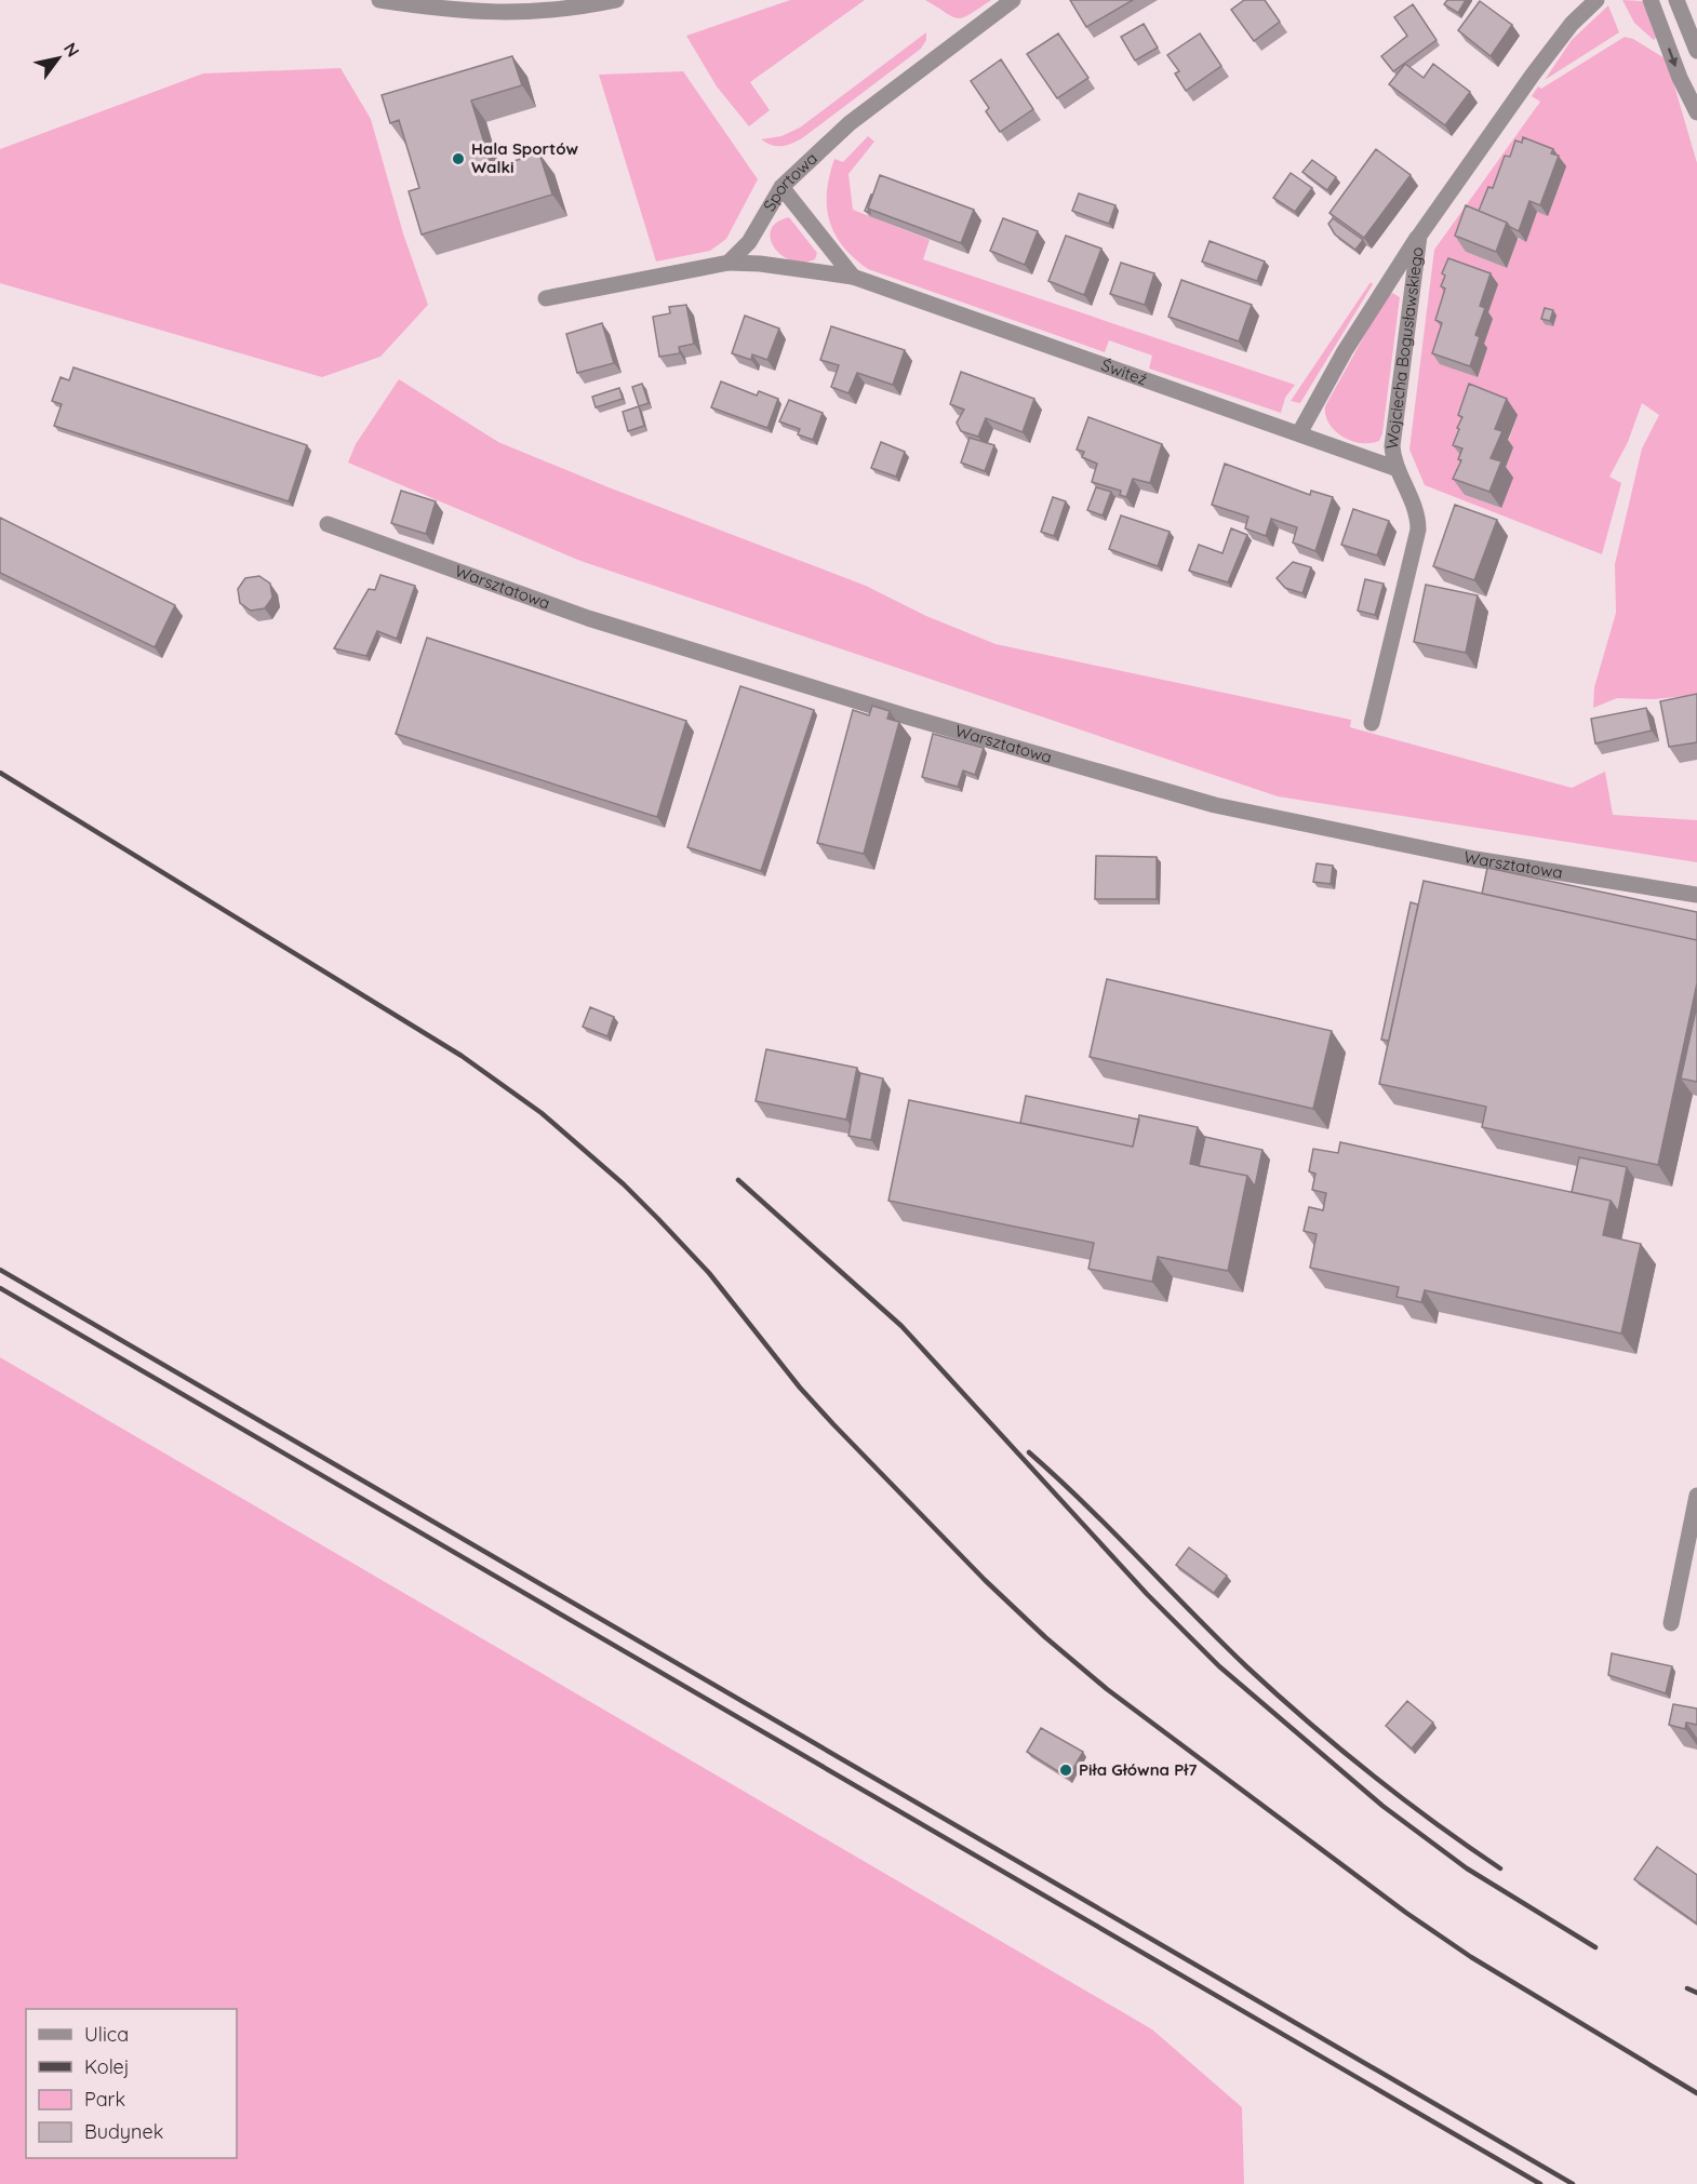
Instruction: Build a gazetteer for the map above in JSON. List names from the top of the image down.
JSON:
{
  "streets": {
    "street": [
      "Sportowa",
      "Wojciecha Bogusławskiego",
      "Świteź",
      "Warsztatowa"
    ]
  },
  "crossings": [
    ["Sportowa", "Świteź"],
    ["Wojciecha Bogusławskiego", "Świteź"]
  ],
  "places": ["Hala Sportów Walki", "Piła Główna Pł7"],
  "legend": [
    "Ulica",
    "Kolej",
    "Park",
    "Budynek"
  ],
  "north": "top right"
}
